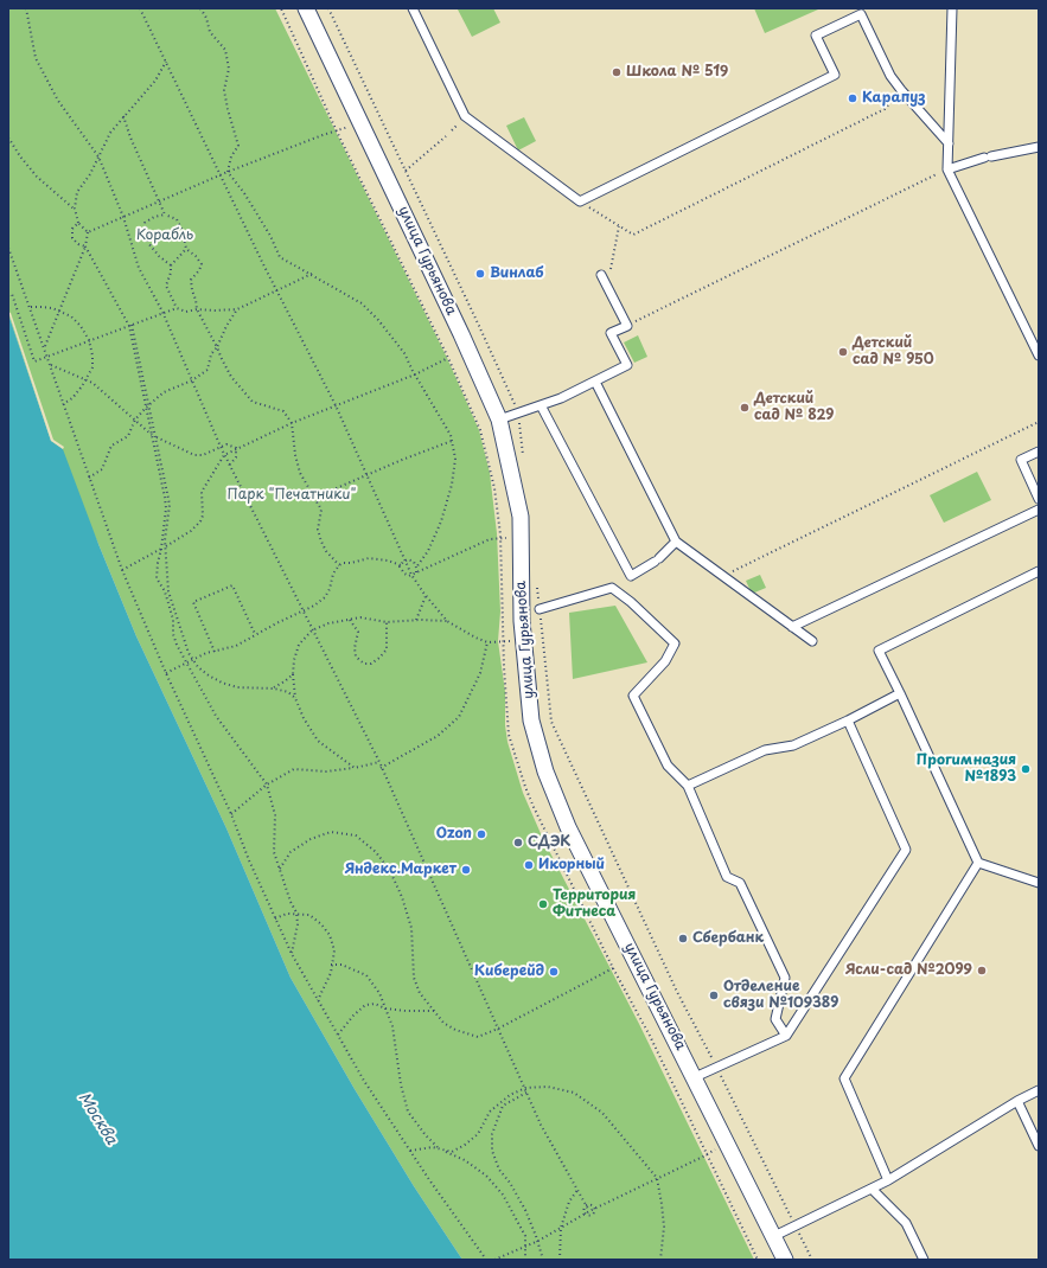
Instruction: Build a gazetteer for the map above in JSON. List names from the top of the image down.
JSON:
{
  "streets": {
    "street": ["улица Гурьянова"]
  },
  "water": ["Москва"],
  "parks": ["Корабль", "Парк \"Печатники\""],
  "places": [
    "Школа № 519",
    "Карапуз",
    "Винлаб",
    "Детский сад № 950",
    "Детский сад № 829",
    "Прогимназия №1893",
    "Ozon",
    "СДЭК",
    "Икорный",
    "Яндекс.Маркет",
    "Территория Фитнеса",
    "Сбербанк",
    "Ясли-сад №2099",
    "Киберейд",
    "Отделение связи №109389"
  ]
}
